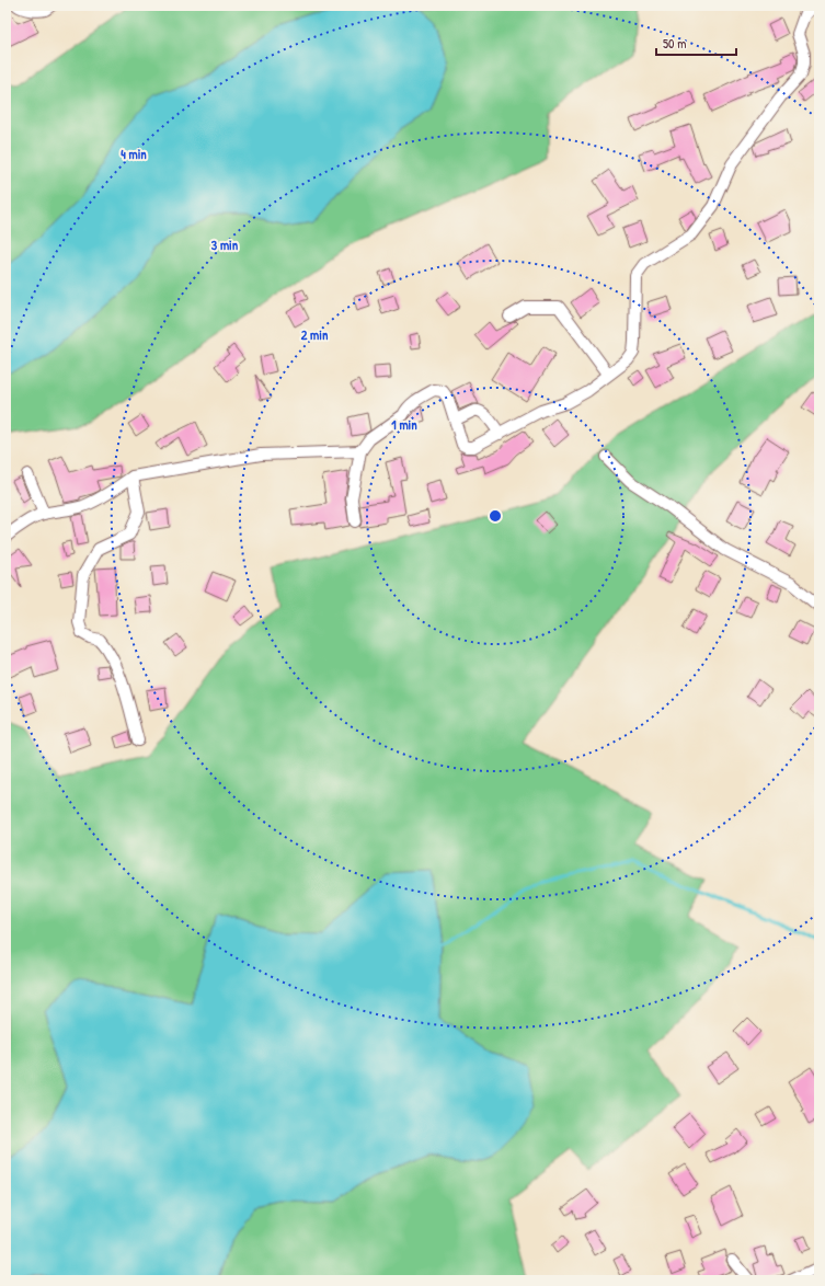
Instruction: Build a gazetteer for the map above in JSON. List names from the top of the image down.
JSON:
{
  "scale_bar": "50 m",
  "rings": [
    "4 min",
    "3 min",
    "2 min",
    "1 min"
  ]
}
